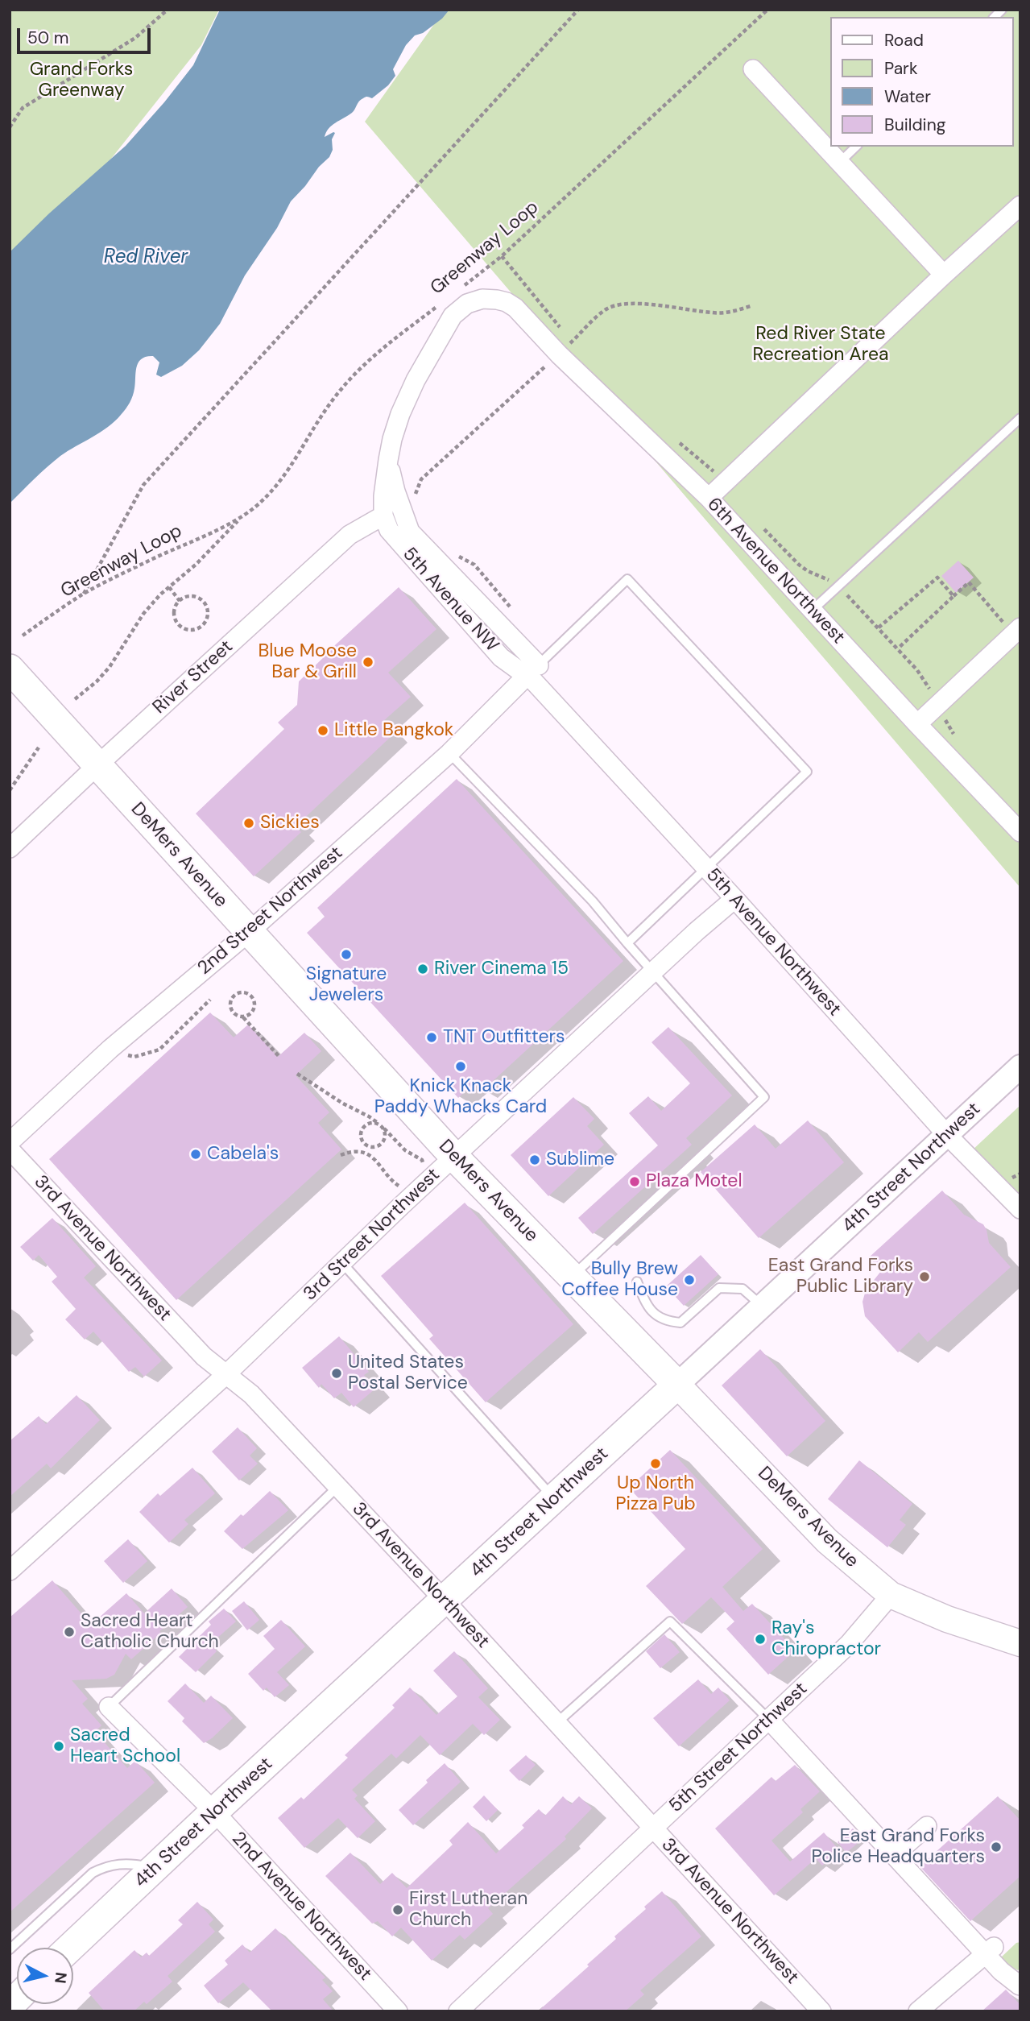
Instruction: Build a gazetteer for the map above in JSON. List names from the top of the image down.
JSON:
{
  "streets": {
    "main road": ["DeMers Avenue", "4th Street Northwest"],
    "street": [
      "6th Avenue Northwest",
      "5th Avenue NW",
      "River Street",
      "2nd Street Northwest",
      "5th Avenue Northwest",
      "3rd Street Northwest",
      "3rd Avenue Northwest",
      "5th Street Northwest",
      "2nd Avenue Northwest"
    ],
    "path": ["Greenway Loop"]
  },
  "crossings": [
    ["6th Avenue Northwest", "5th Avenue NW"],
    ["6th Avenue Northwest", "River Street"],
    ["5th Avenue NW", "River Street"],
    ["5th Avenue NW", "2nd Street Northwest"],
    ["5th Avenue NW", "5th Avenue Northwest"],
    ["River Street", "DeMers Avenue"],
    ["DeMers Avenue", "2nd Street Northwest"],
    ["DeMers Avenue", "4th Street Northwest"],
    ["DeMers Avenue", "3rd Street Northwest"],
    ["DeMers Avenue", "5th Street Northwest"],
    ["2nd Street Northwest", "5th Avenue Northwest"],
    ["5th Avenue Northwest", "4th Street Northwest"],
    ["5th Avenue Northwest", "3rd Street Northwest"],
    ["4th Street Northwest", "3rd Avenue Northwest"],
    ["4th Street Northwest", "2nd Avenue Northwest"],
    ["3rd Street Northwest", "3rd Avenue Northwest"],
    ["3rd Avenue Northwest", "5th Street Northwest"]
  ],
  "water": ["Red River"],
  "parks": ["Grand Forks Greenway", "Red River State Recreation Area"],
  "places": [
    "Blue Moose Bar & Grill",
    "Little Bangkok",
    "Sickies",
    "Signature Jewelers",
    "River Cinema 15",
    "TNT Outfitters",
    "Knick Knack Paddy Whacks Card",
    "Cabela's",
    "Sublime",
    "Plaza Motel",
    "East Grand Forks Public Library",
    "Bully Brew Coffee House",
    "United States Postal Service",
    "Up North Pizza Pub",
    "Sacred Heart Catholic Church",
    "Ray's Chiropractor",
    "Sacred Heart School",
    "East Grand Forks Police Headquarters",
    "First Lutheran Church"
  ],
  "legend": [
    "Road",
    "Park",
    "Water",
    "Building"
  ],
  "scale_bar": "50 m",
  "north": "right"
}
